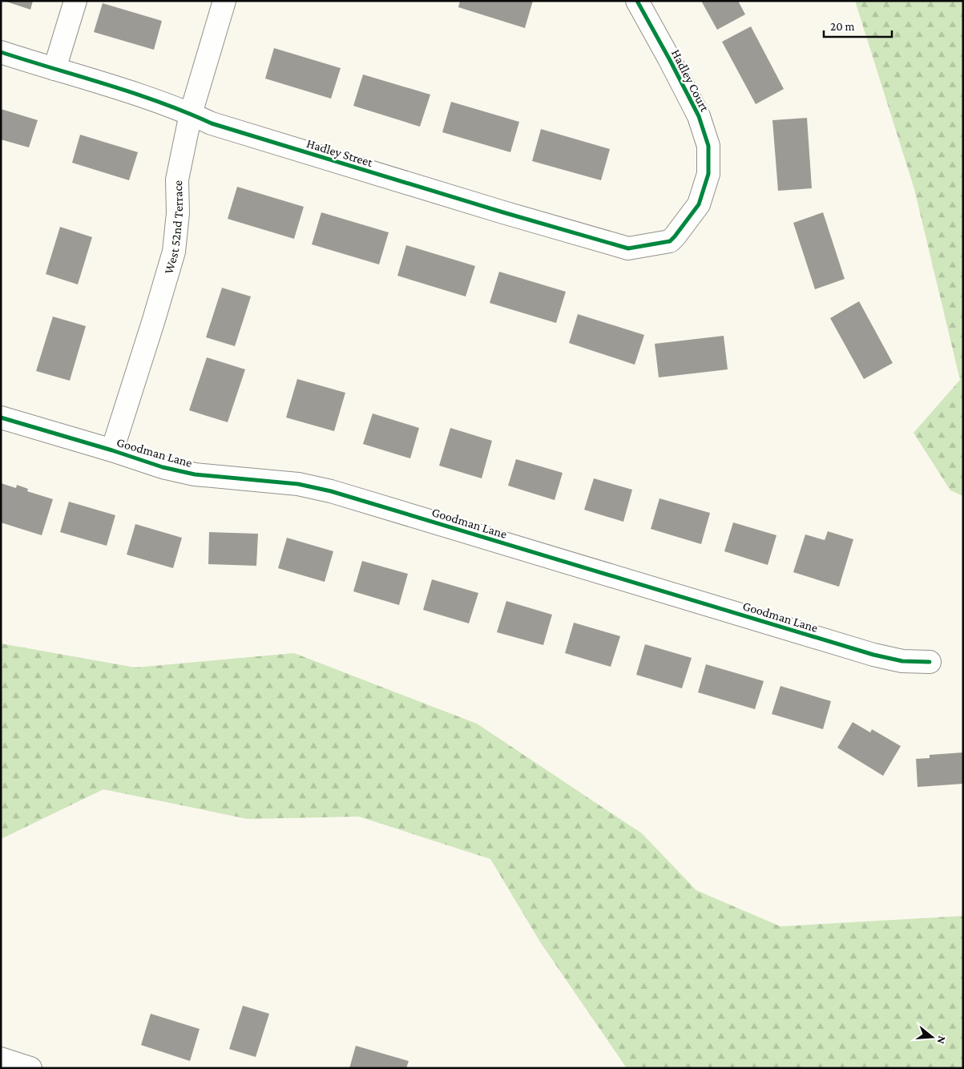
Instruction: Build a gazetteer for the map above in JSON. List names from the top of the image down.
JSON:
{
  "streets": {
    "street": [
      "Hadley Court",
      "Hadley Street",
      "West 52nd Terrace",
      "Goodman Lane"
    ]
  },
  "crossings": [
    ["Hadley Court", "Hadley Street"],
    ["Hadley Street", "West 52nd Terrace"],
    ["West 52nd Terrace", "Goodman Lane"]
  ],
  "scale_bar": "20 m",
  "north": "right"
}
